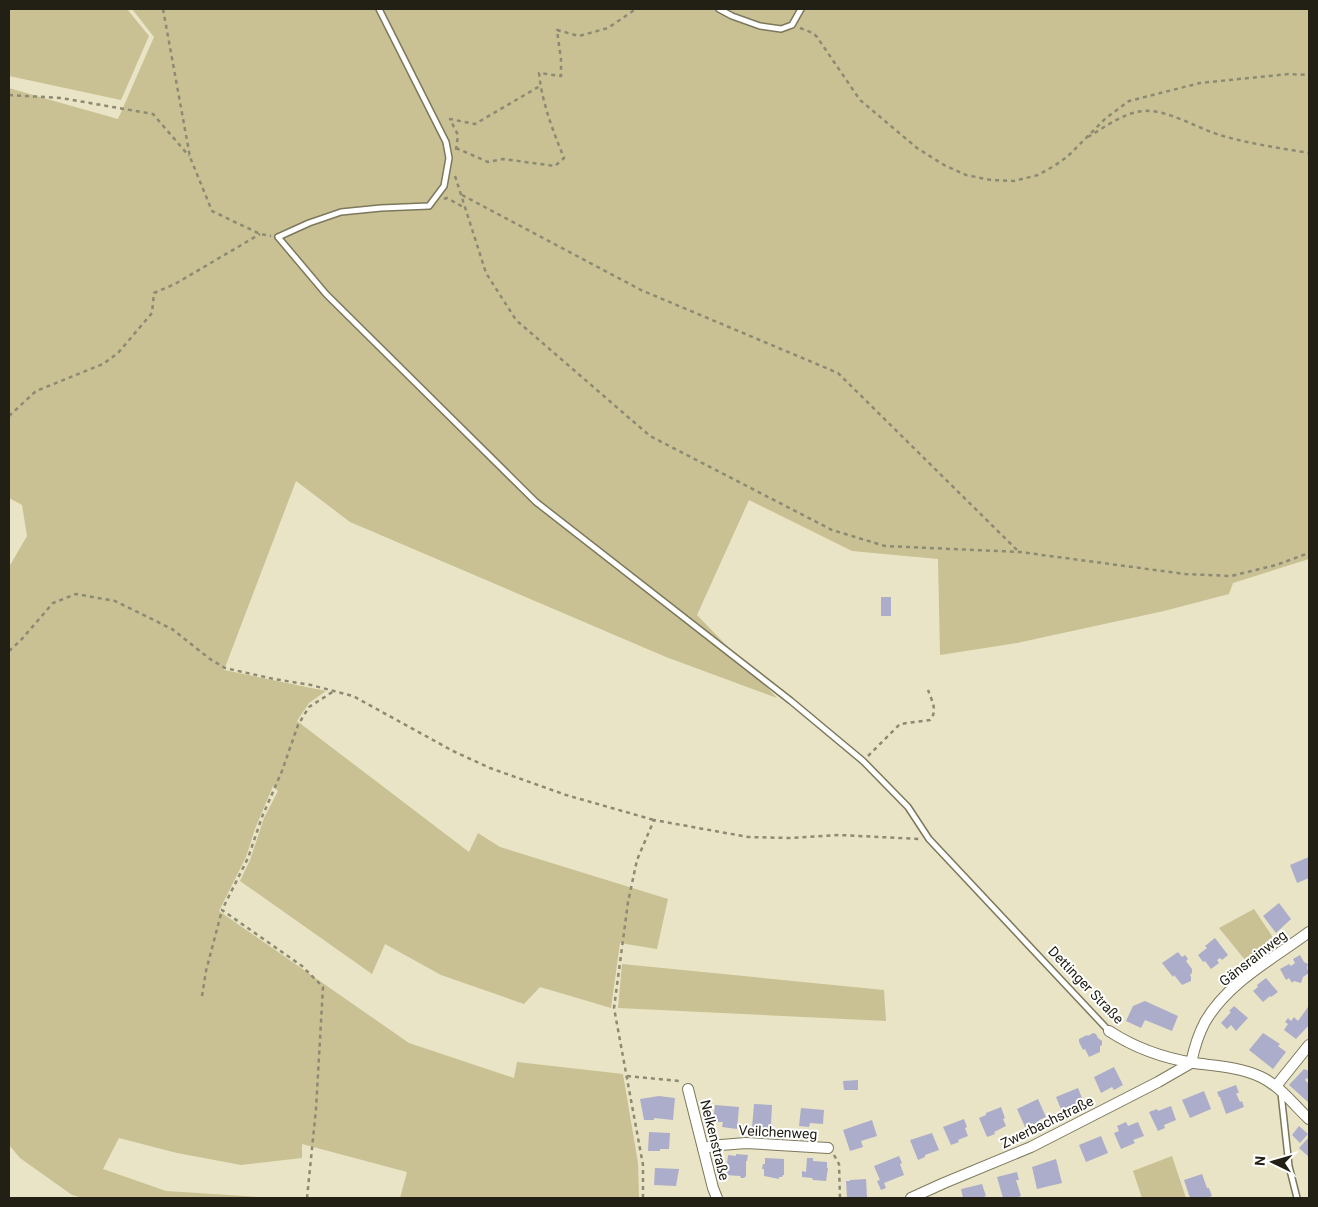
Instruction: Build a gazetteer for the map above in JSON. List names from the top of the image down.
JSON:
{
  "streets": {
    "street": [
      "Gänsrainweg",
      "Dettinger Straße",
      "Zwerbachstraße",
      "Veilchenweg",
      "Nelkenstraße"
    ]
  },
  "crossings": [
    ["Gänsrainweg", "Dettinger Straße"],
    ["Gänsrainweg", "Zwerbachstraße"],
    ["Dettinger Straße", "Zwerbachstraße"],
    ["Veilchenweg", "Nelkenstraße"]
  ],
  "north": "left"
}
